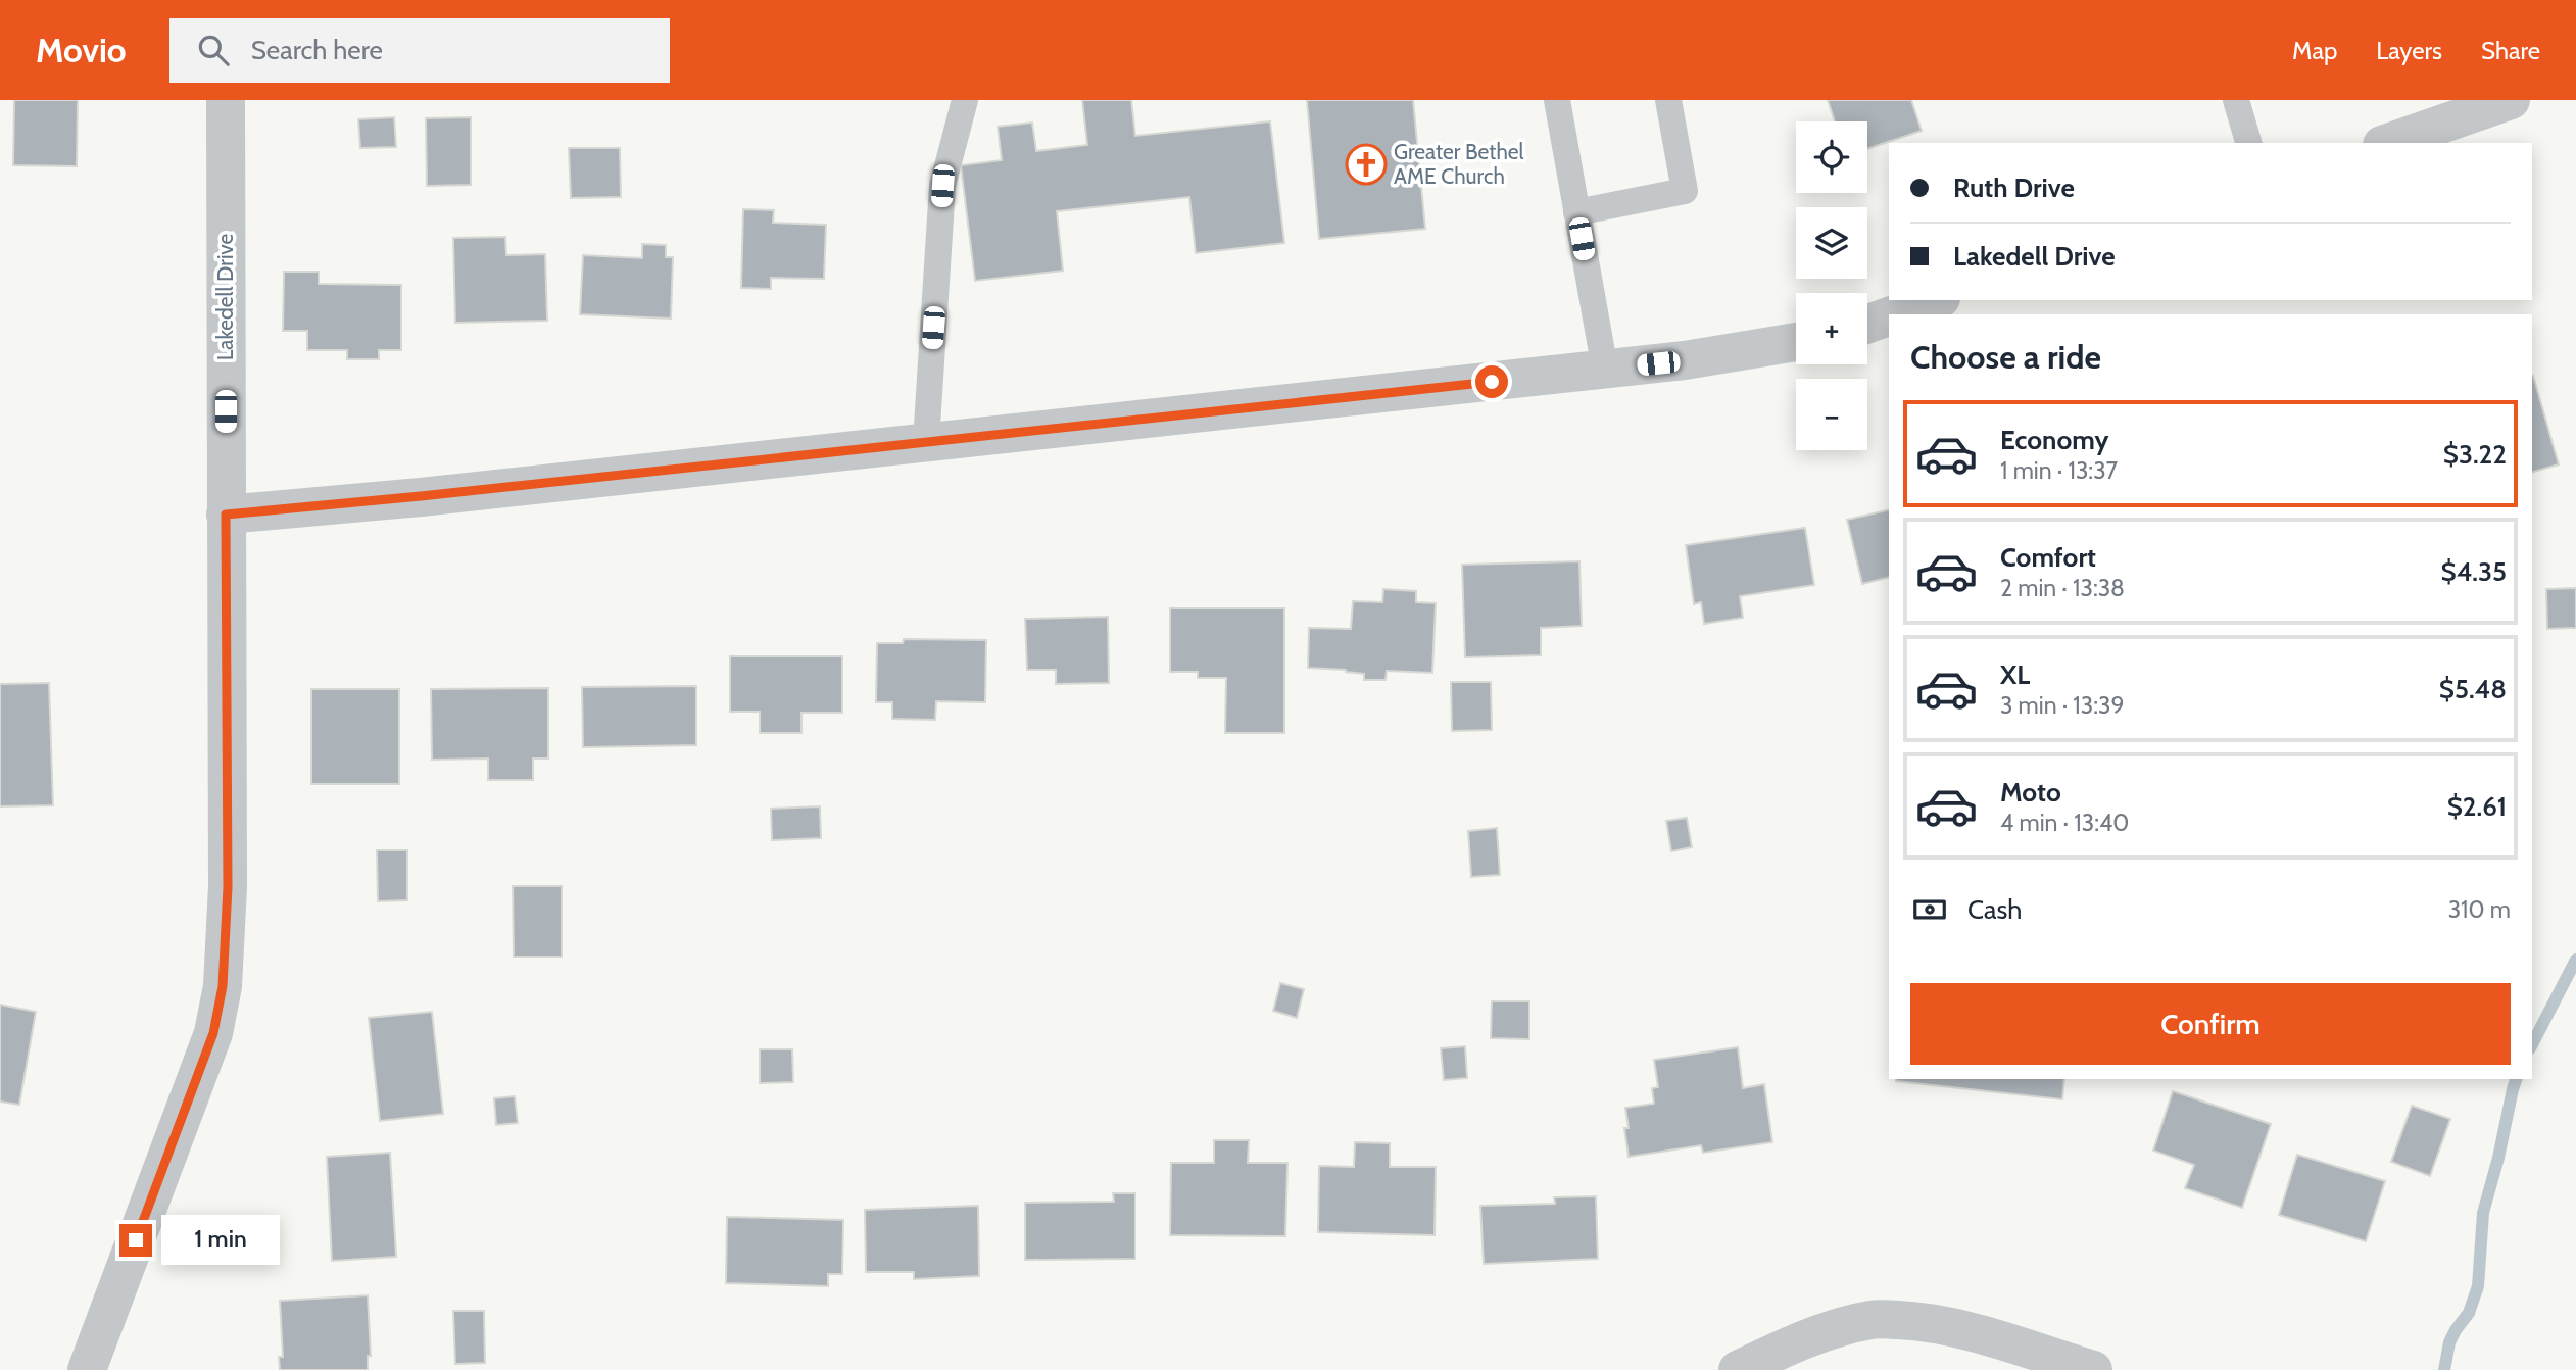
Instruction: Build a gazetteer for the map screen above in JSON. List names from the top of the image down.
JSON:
{
  "streets": {
    "street": ["Lakedell Drive"]
  },
  "places": {
    "church": ["Greater Bethel AME Church"]
  },
  "page": {
    "header": "Movio",
    "search": "Search here",
    "nav": ["Map", "Layers", "Share"],
    "map_buttons": ["+", "−"],
    "banner": ["Ruth Drive", "Lakedell Drive"],
    "heading": "Choose a ride",
    "list": [
      {
        "name": "Economy",
        "note": "1 min · 13:37",
        "value": "$3.22"
      },
      {
        "name": "Comfort",
        "note": "2 min · 13:38",
        "value": "$4.35"
      },
      {
        "name": "XL",
        "note": "3 min · 13:39",
        "value": "$5.48"
      },
      {
        "name": "Moto",
        "note": "4 min · 13:40",
        "value": "$2.61"
      }
    ],
    "pay": ["Cash", "310 m"],
    "buttons": "Confirm",
    "bubble": "1 min"
  }
}
